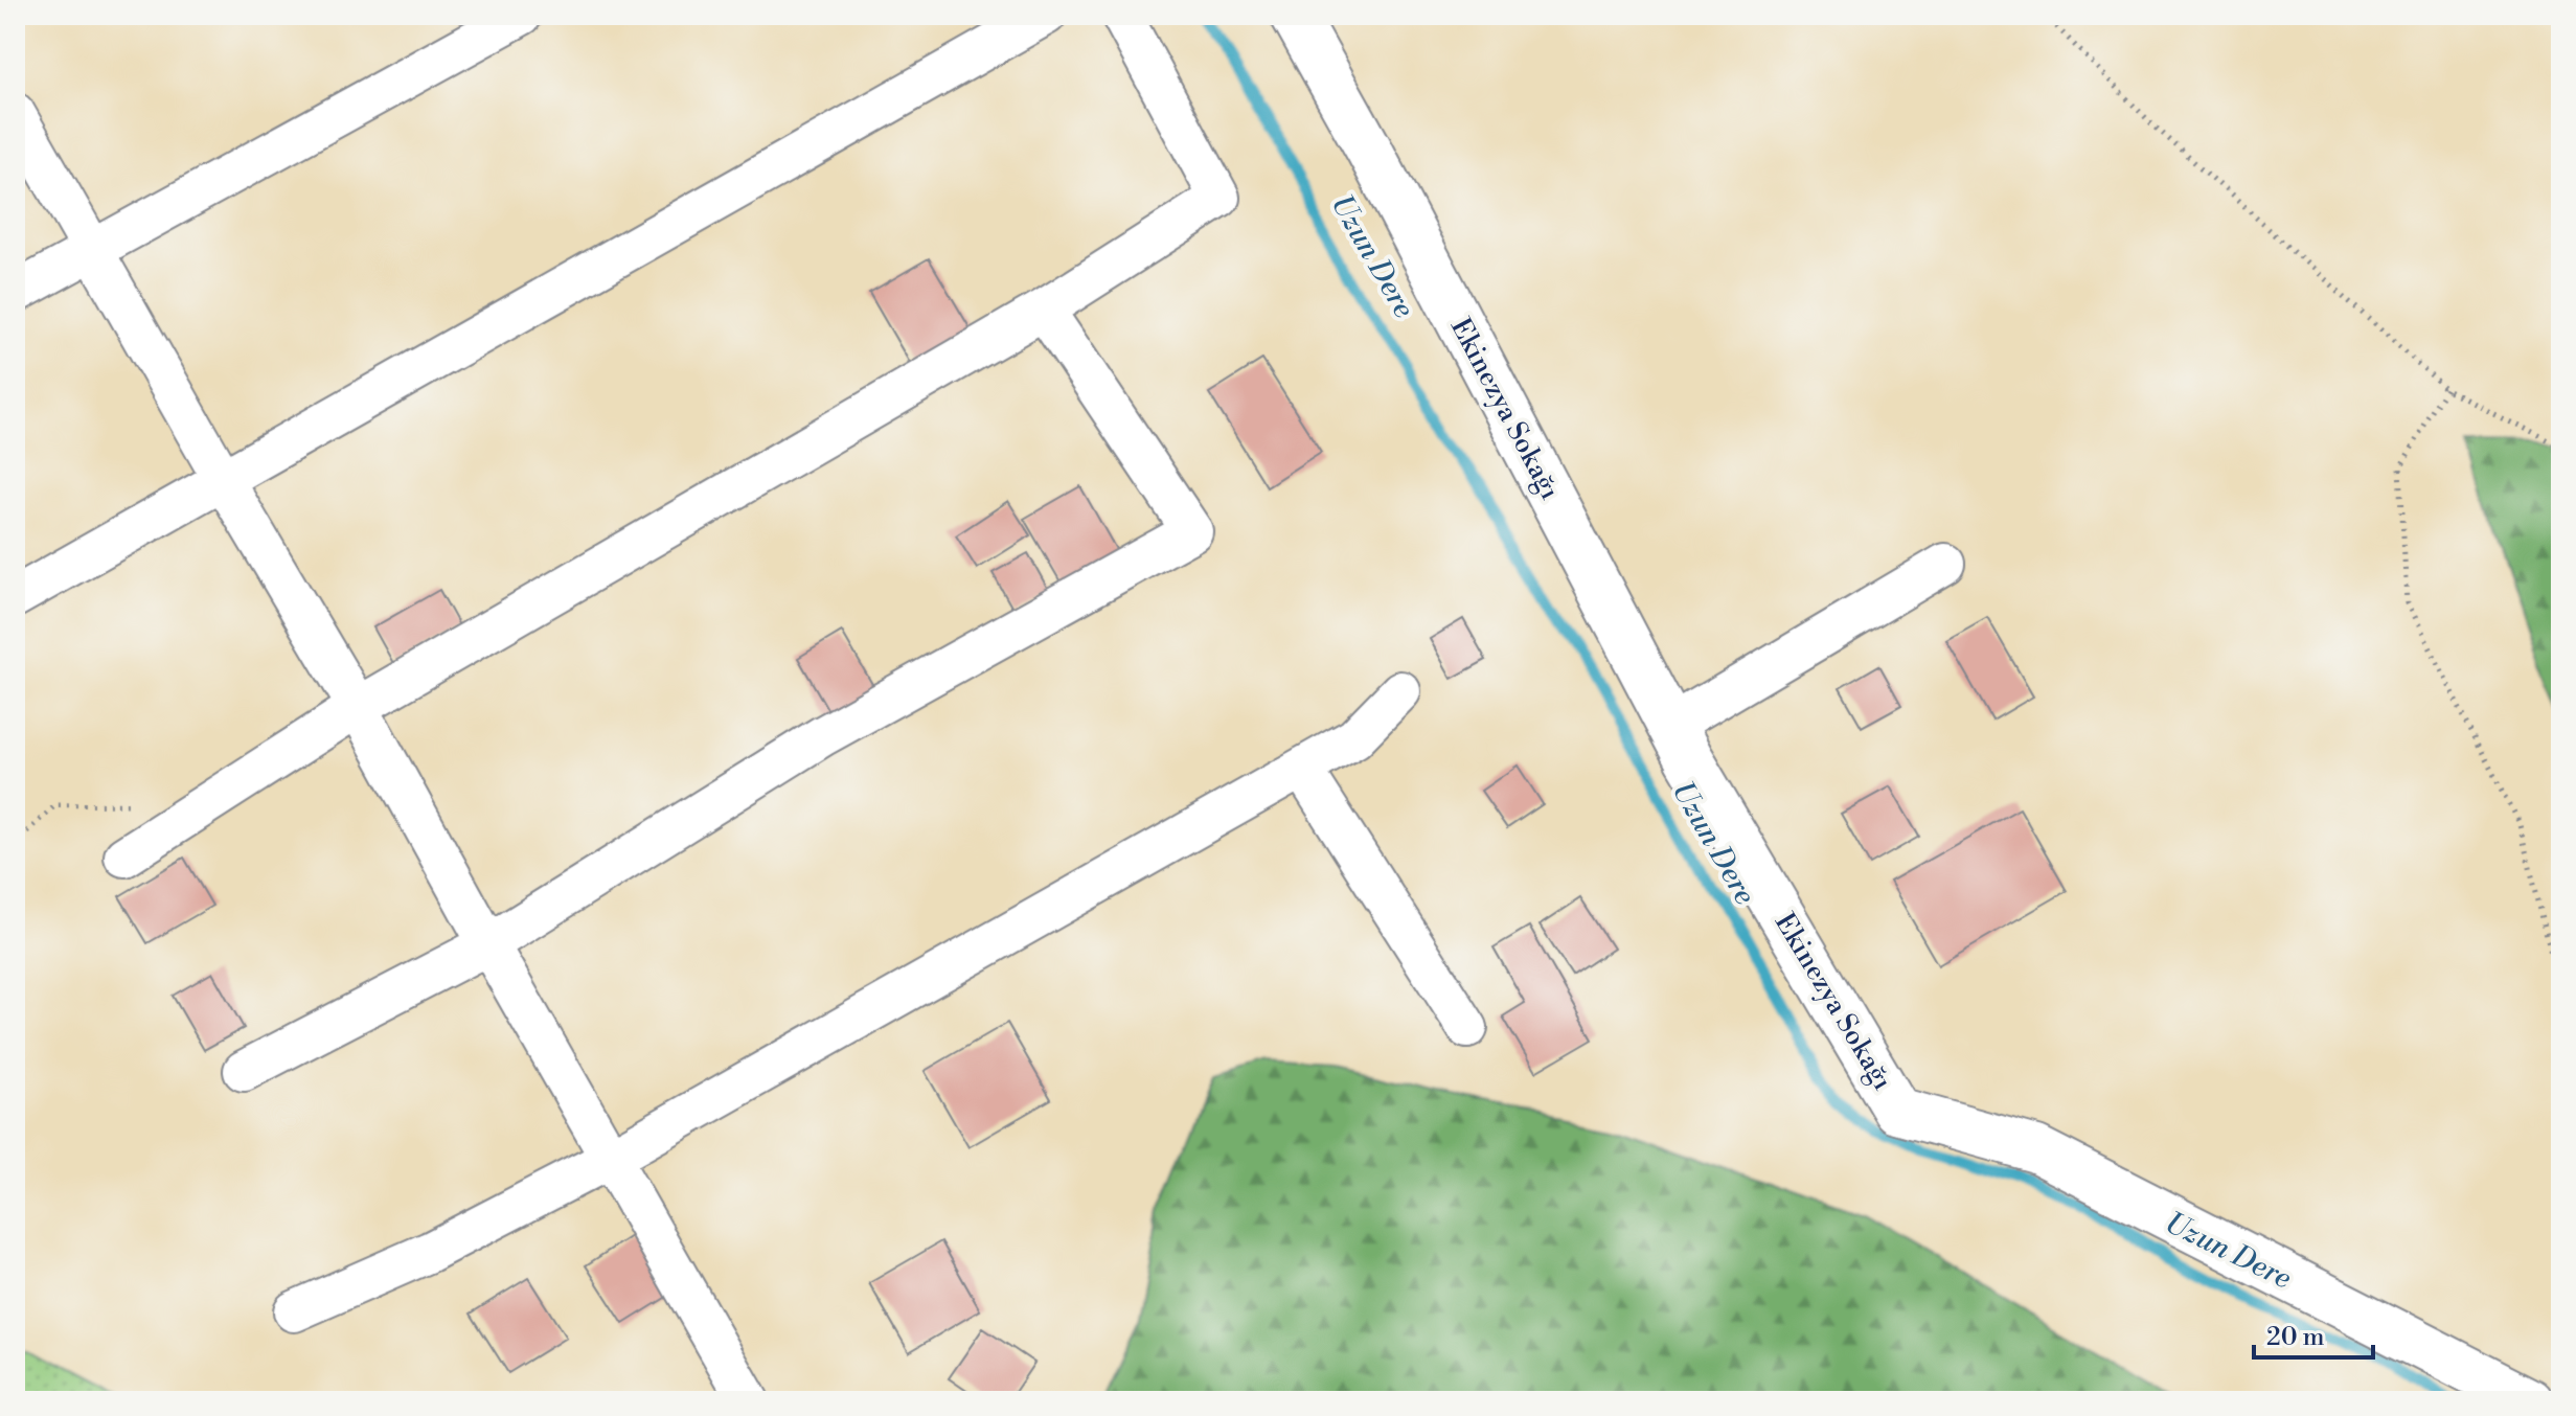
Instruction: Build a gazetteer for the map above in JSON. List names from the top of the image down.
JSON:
{
  "streets": {
    "main road": ["Ekinezya Sokağı"]
  },
  "water": ["Uzun Dere"],
  "scale_bar": "20 m"
}
